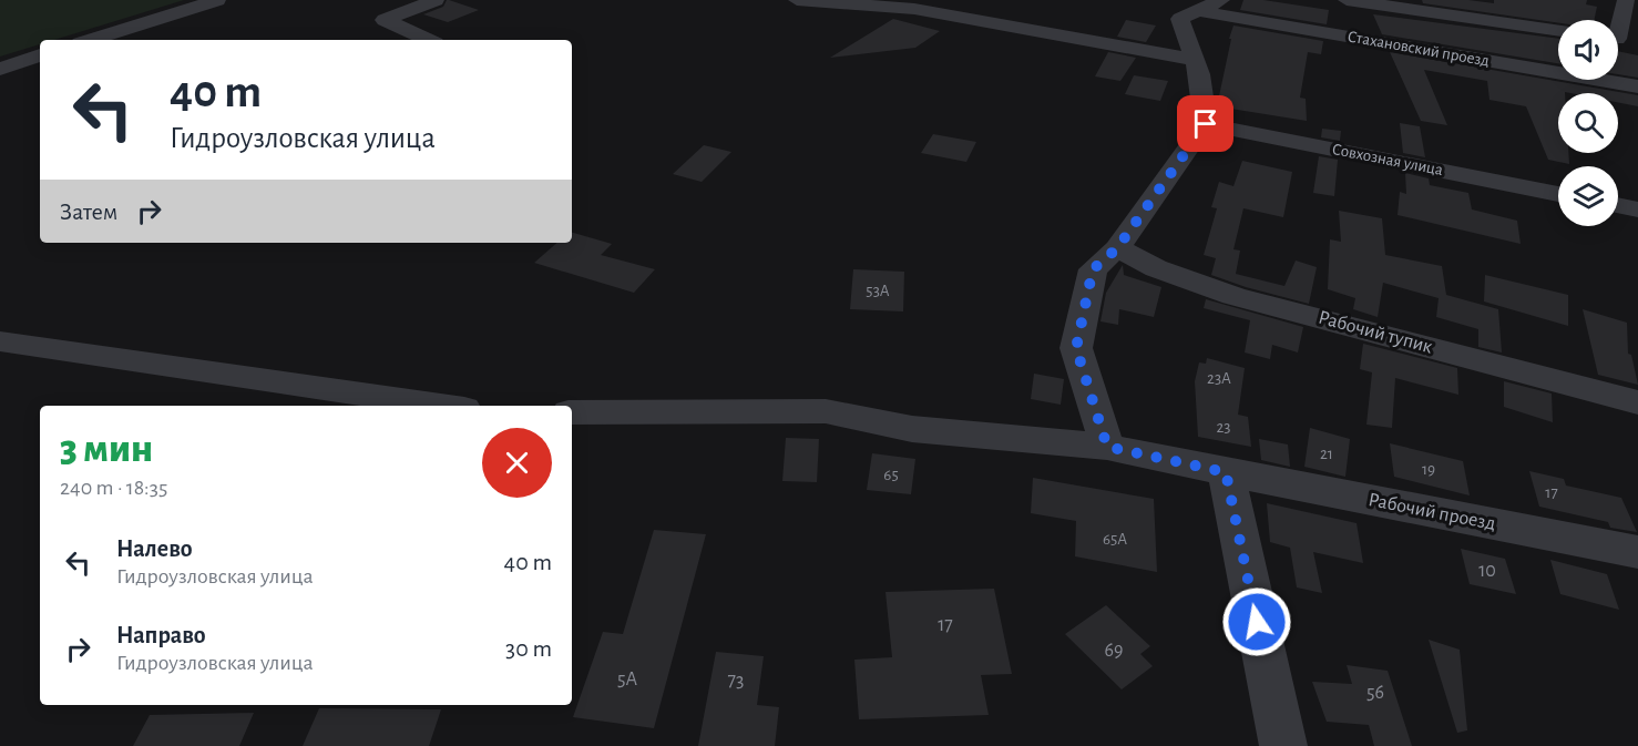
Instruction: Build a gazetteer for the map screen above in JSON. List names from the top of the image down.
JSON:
{
  "streets": {
    "street": [
      "Стахановский проезд",
      "Совхозная улица",
      "Рабочий тупик",
      "Рабочий проезд"
    ]
  },
  "house_numbers": [
    "53А",
    "23А",
    "23",
    "21",
    "19",
    "65",
    "17",
    "65А",
    "10",
    "17",
    "69",
    "5А",
    "73",
    "56"
  ],
  "page": {
    "turn": ["40 m", "Гидроузловская улица"],
    "then": "Затем",
    "heading": ["3 мин", "240 m · 18:35"],
    "list": [
      {
        "name": "Налево",
        "note": "Гидроузловская улица",
        "value": "40 m"
      },
      {
        "name": "Направо",
        "note": "Гидроузловская улица",
        "value": "30 m"
      }
    ]
  }
}
